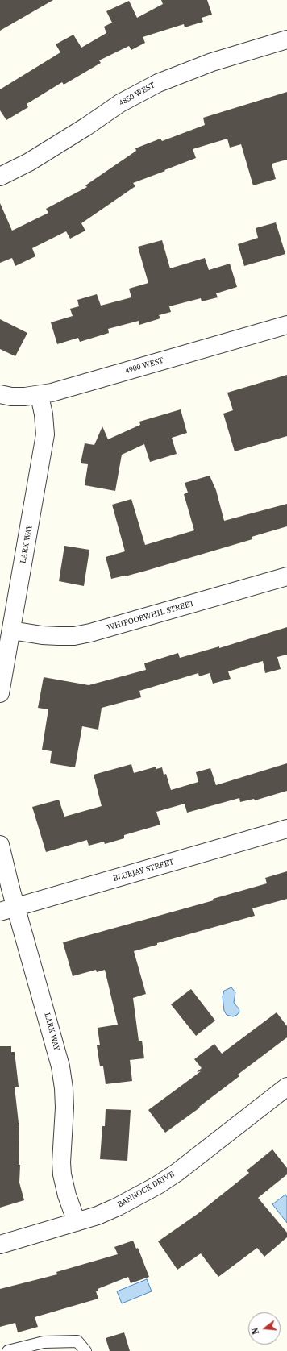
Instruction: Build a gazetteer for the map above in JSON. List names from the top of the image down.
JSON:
{
  "streets": {
    "street": [
      "4850 WEST",
      "4900 WEST",
      "LARK WAY",
      "WHIPOORWHIL STREET",
      "BLUEJAY STREET",
      "BANNOCK DRIVE"
    ]
  },
  "crossings": [
    ["4900 WEST", "LARK WAY"],
    ["LARK WAY", "WHIPOORWHIL STREET"],
    ["LARK WAY", "BLUEJAY STREET"],
    ["LARK WAY", "BANNOCK DRIVE"]
  ],
  "north": "left"
}
